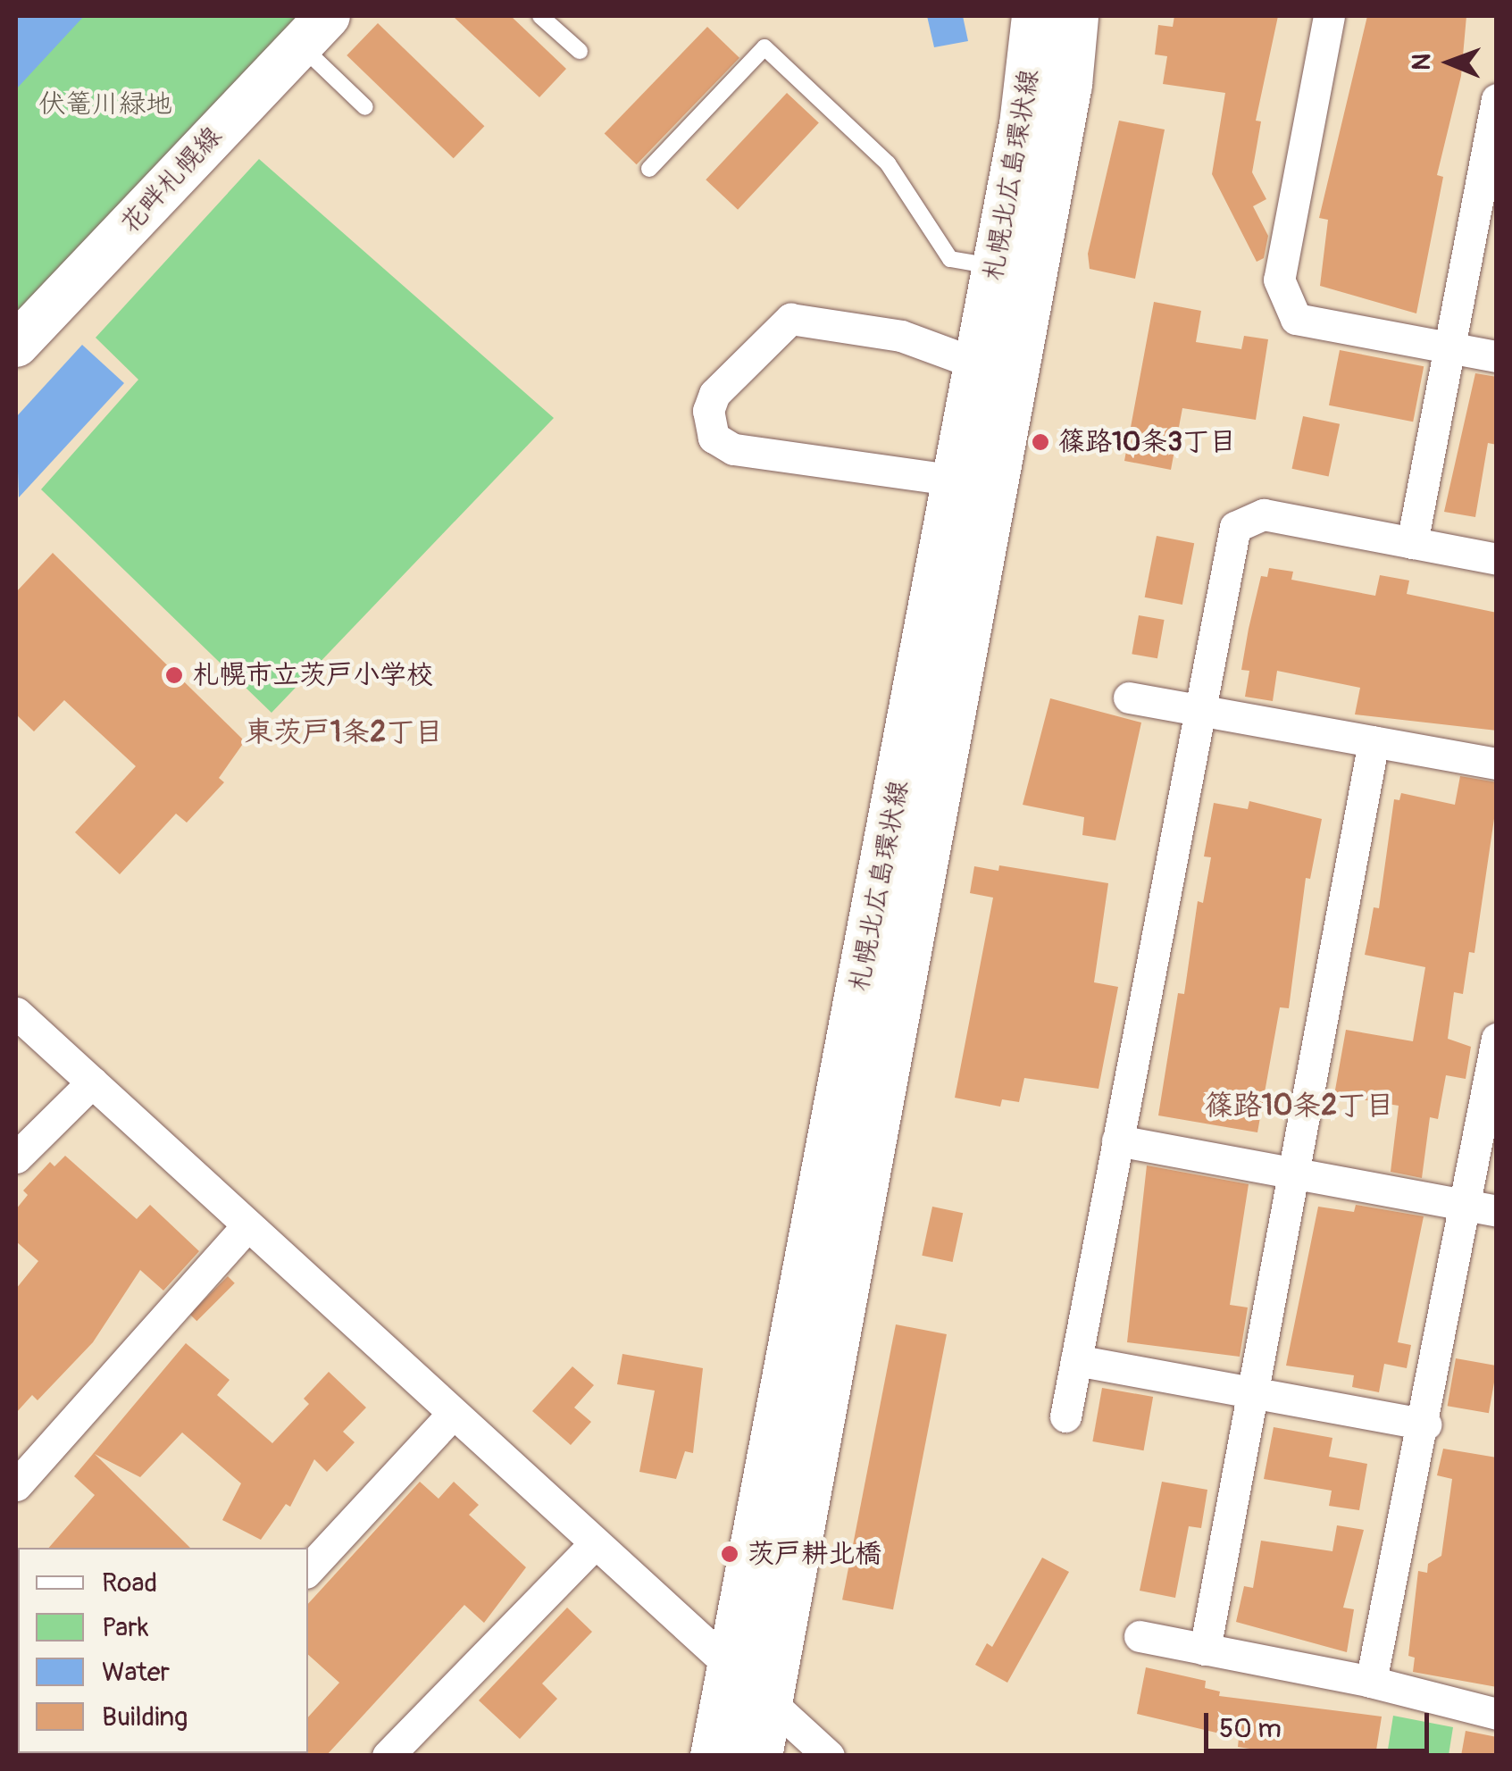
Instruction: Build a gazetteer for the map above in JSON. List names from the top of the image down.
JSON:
{
  "streets": {
    "main road": ["札幌北広島環状線", "花畔札幌線"]
  },
  "districts": ["東茨戸1条2丁目", "篠路10条2丁目"],
  "parks": ["伏篭川緑地"],
  "places": ["篠路10条3丁目", "札幌市立茨戸小学校", "茨戸耕北橋"],
  "legend": [
    "Road",
    "Park",
    "Water",
    "Building"
  ],
  "scale_bar": "50 m",
  "north": "left"
}
